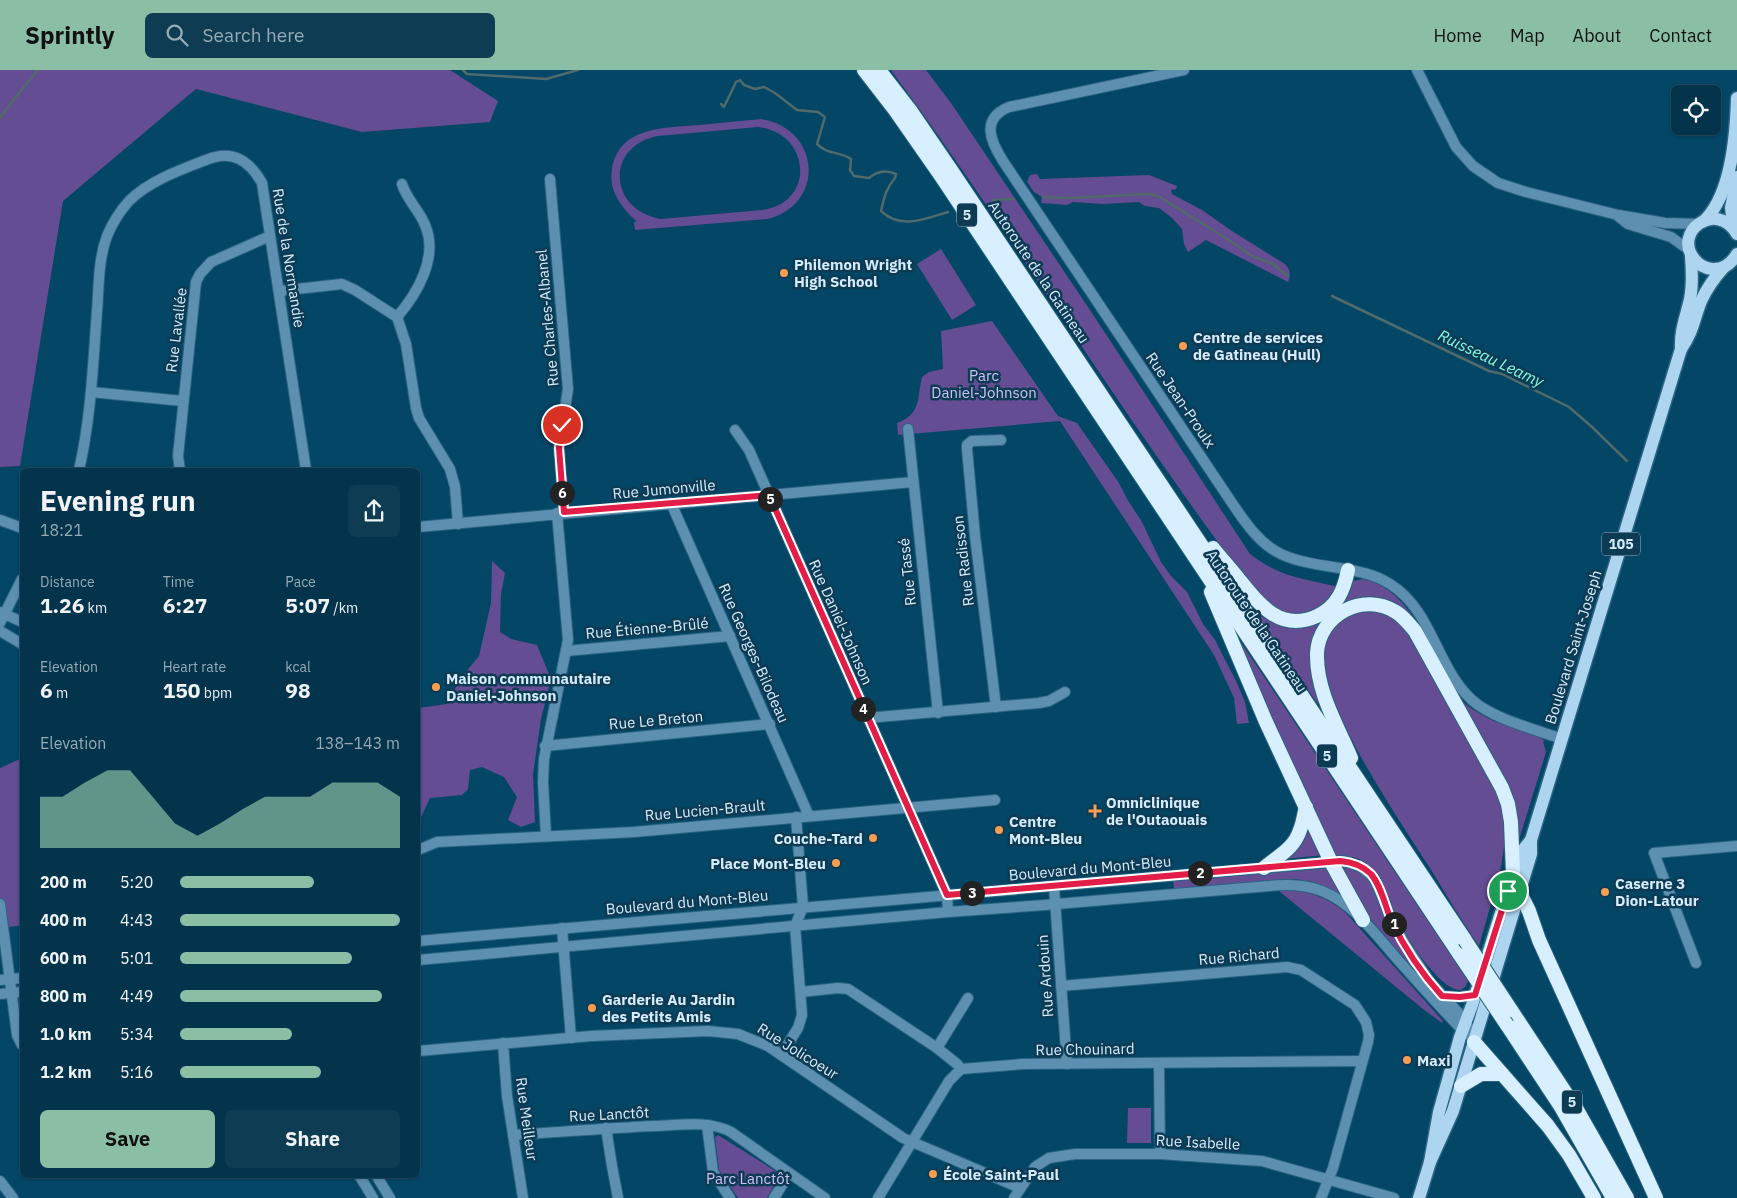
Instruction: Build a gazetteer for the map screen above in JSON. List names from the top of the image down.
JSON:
{
  "streets": {
    "highway": ["5", "Autoroute de la Gatineau"],
    "main road": ["105", "Boulevard Saint-Joseph"],
    "street": [
      "Rue de la Normandie",
      "Rue Charles-Albanel",
      "Rue Lavallée",
      "Rue Jean-Proulx",
      "Rue Jumonville",
      "Rue Radisson",
      "Rue Tassé",
      "Rue Daniel-Johnson",
      "Rue Étienne-Brûlé",
      "Rue Georges-Bilodeau",
      "Rue Le Breton",
      "Rue Lucien-Brault",
      "Boulevard du Mont-Bleu",
      "Rue Richard",
      "Rue Ardouin",
      "Rue Chouinard",
      "Rue Jolicoeur",
      "Rue Lanctôt",
      "Rue Meilleur",
      "Rue Isabelle"
    ]
  },
  "crossings": [
    ["Rue de la Normandie", "Rue Lavallée"],
    ["Rue Charles-Albanel", "Rue Jumonville"],
    ["Rue Charles-Albanel", "Rue Étienne-Brûlé"],
    ["Rue Charles-Albanel", "Rue Le Breton"],
    ["Rue Charles-Albanel", "Rue Lucien-Brault"],
    ["Rue Jean-Proulx", "Boulevard Saint-Joseph"],
    ["Rue Jumonville", "Rue Tassé"],
    ["Rue Jumonville", "Rue Daniel-Johnson"],
    ["Rue Jumonville", "Rue Georges-Bilodeau"],
    ["105", "Boulevard Saint-Joseph"],
    ["Rue Daniel-Johnson", "Rue Lucien-Brault"],
    ["Rue Daniel-Johnson", "Boulevard du Mont-Bleu"],
    ["Rue Étienne-Brûlé", "Rue Georges-Bilodeau"],
    ["Boulevard Saint-Joseph", "Boulevard du Mont-Bleu"],
    ["Rue Georges-Bilodeau", "Rue Le Breton"],
    ["Rue Georges-Bilodeau", "Rue Lucien-Brault"],
    ["Boulevard du Mont-Bleu", "Rue Ardouin"],
    ["Rue Richard", "Rue Ardouin"],
    ["Rue Richard", "Rue Chouinard"],
    ["Rue Richard", "Rue Isabelle"],
    ["Rue Ardouin", "Rue Chouinard"],
    ["Rue Jolicoeur", "Rue Meilleur"],
    ["Rue Jolicoeur", "Rue Isabelle"],
    ["Rue Lanctôt", "Rue Meilleur"]
  ],
  "water": ["Ruisseau Leamy"],
  "parks": ["Parc Daniel-Johnson", "Parc Lanctôt"],
  "places": {
    "other": [
      "Philemon Wright High School",
      "Centre de services de Gatineau (Hull)",
      "Maison communautaire Daniel-Johnson",
      "Centre Mont-Bleu",
      "Couche-Tard",
      "Place Mont-Bleu",
      "Caserne 3 Dion-Latour",
      "Garderie Au Jardin des Petits Amis",
      "Maxi",
      "École Saint-Paul"
    ],
    "health": ["Omniclinique de l'Outaouais"]
  },
  "page": {
    "header": "Sprintly",
    "search": "Search here",
    "nav": [
      "Home",
      "Map",
      "About",
      "Contact"
    ],
    "heading": ["Evening run", "18:21"],
    "pins": [
      "6",
      "5",
      "4",
      "2",
      "3",
      "1"
    ],
    "stats": [
      ["Distance", "1.26 km"],
      ["Time", "6:27"],
      ["Pace", "5:07 /km"],
      ["Elevation", "6 m"],
      ["Heart rate", "150 bpm"],
      ["kcal", "98"]
    ],
    "chart": ["Elevation", "138–143 m"],
    "list": [
      {
        "name": "200 m",
        "note": "5:20"
      },
      {
        "name": "400 m",
        "note": "4:43"
      },
      {
        "name": "600 m",
        "note": "5:01"
      },
      {
        "name": "800 m",
        "note": "4:49"
      },
      {
        "name": "1.0 km",
        "note": "5:34"
      },
      {
        "name": "1.2 km",
        "note": "5:16"
      }
    ],
    "buttons": ["Save", "Share"]
  }
}
